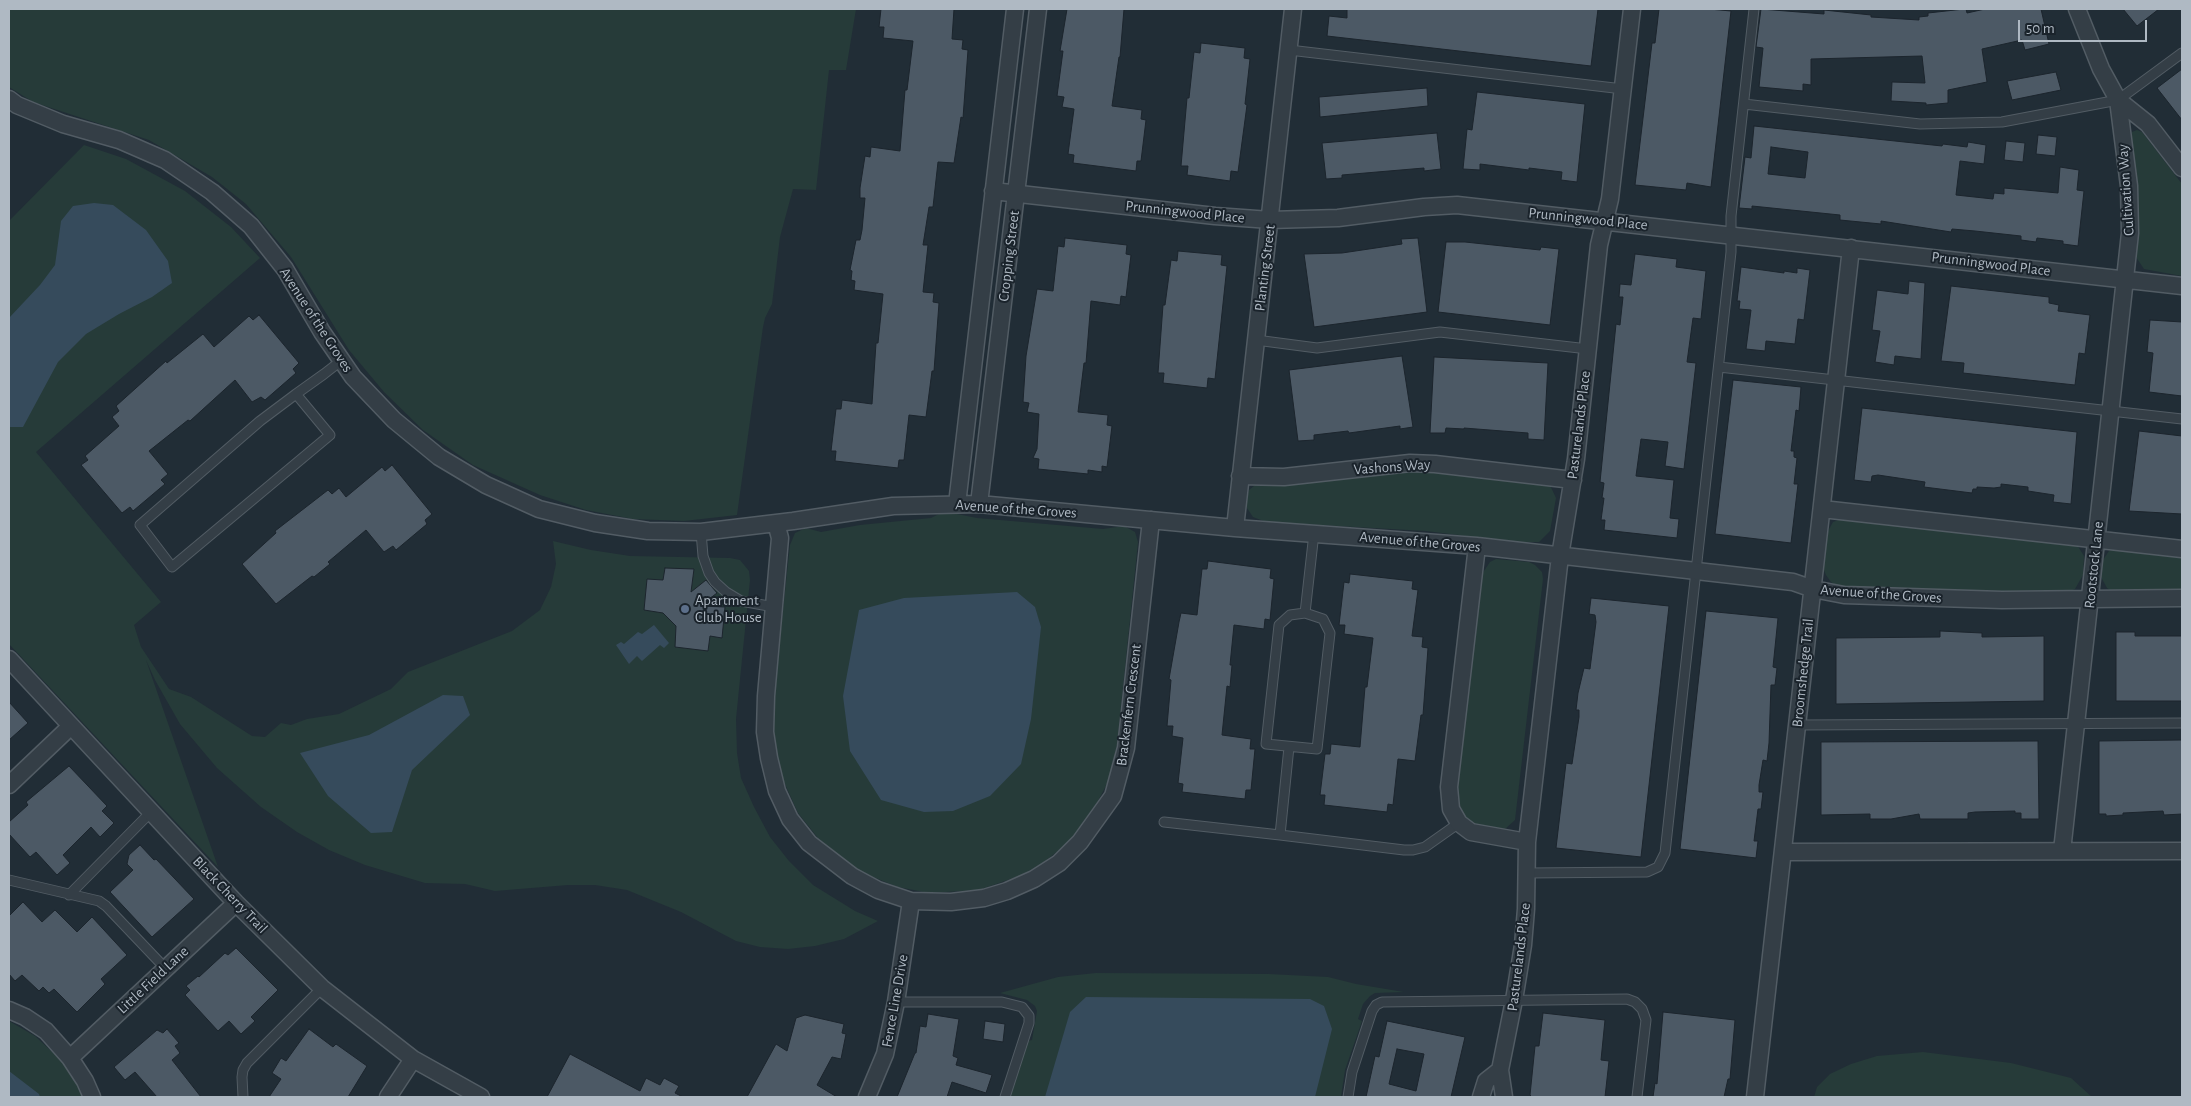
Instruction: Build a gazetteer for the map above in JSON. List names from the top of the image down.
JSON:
{
  "streets": {
    "street": [
      "Cultivation Way",
      "Prunningwood Place",
      "Cropping Street",
      "Planting Street",
      "Avenue of the Groves",
      "Pasturelands Place",
      "Vashons Way",
      "Rootstock Lane",
      "Broomshedge Trail",
      "Brackenfern Crescent",
      "Black Cherry Trail",
      "Little Field Lane",
      "Fence Line Drive"
    ]
  },
  "crossings": [
    ["Cultivation Way", "Prunningwood Place"],
    ["Cultivation Way", "Rootstock Lane"],
    ["Prunningwood Place", "Cropping Street"],
    ["Prunningwood Place", "Planting Street"],
    ["Prunningwood Place", "Pasturelands Place"],
    ["Prunningwood Place", "Rootstock Lane"],
    ["Prunningwood Place", "Broomshedge Trail"],
    ["Cropping Street", "Avenue of the Groves"],
    ["Planting Street", "Avenue of the Groves"],
    ["Planting Street", "Vashons Way"],
    ["Avenue of the Groves", "Pasturelands Place"],
    ["Avenue of the Groves", "Rootstock Lane"],
    ["Avenue of the Groves", "Broomshedge Trail"],
    ["Avenue of the Groves", "Brackenfern Crescent"],
    ["Pasturelands Place", "Vashons Way"],
    ["Brackenfern Crescent", "Fence Line Drive"],
    ["Black Cherry Trail", "Little Field Lane"]
  ],
  "places": ["Apartment Club House"],
  "scale_bar": "50 m"
}
